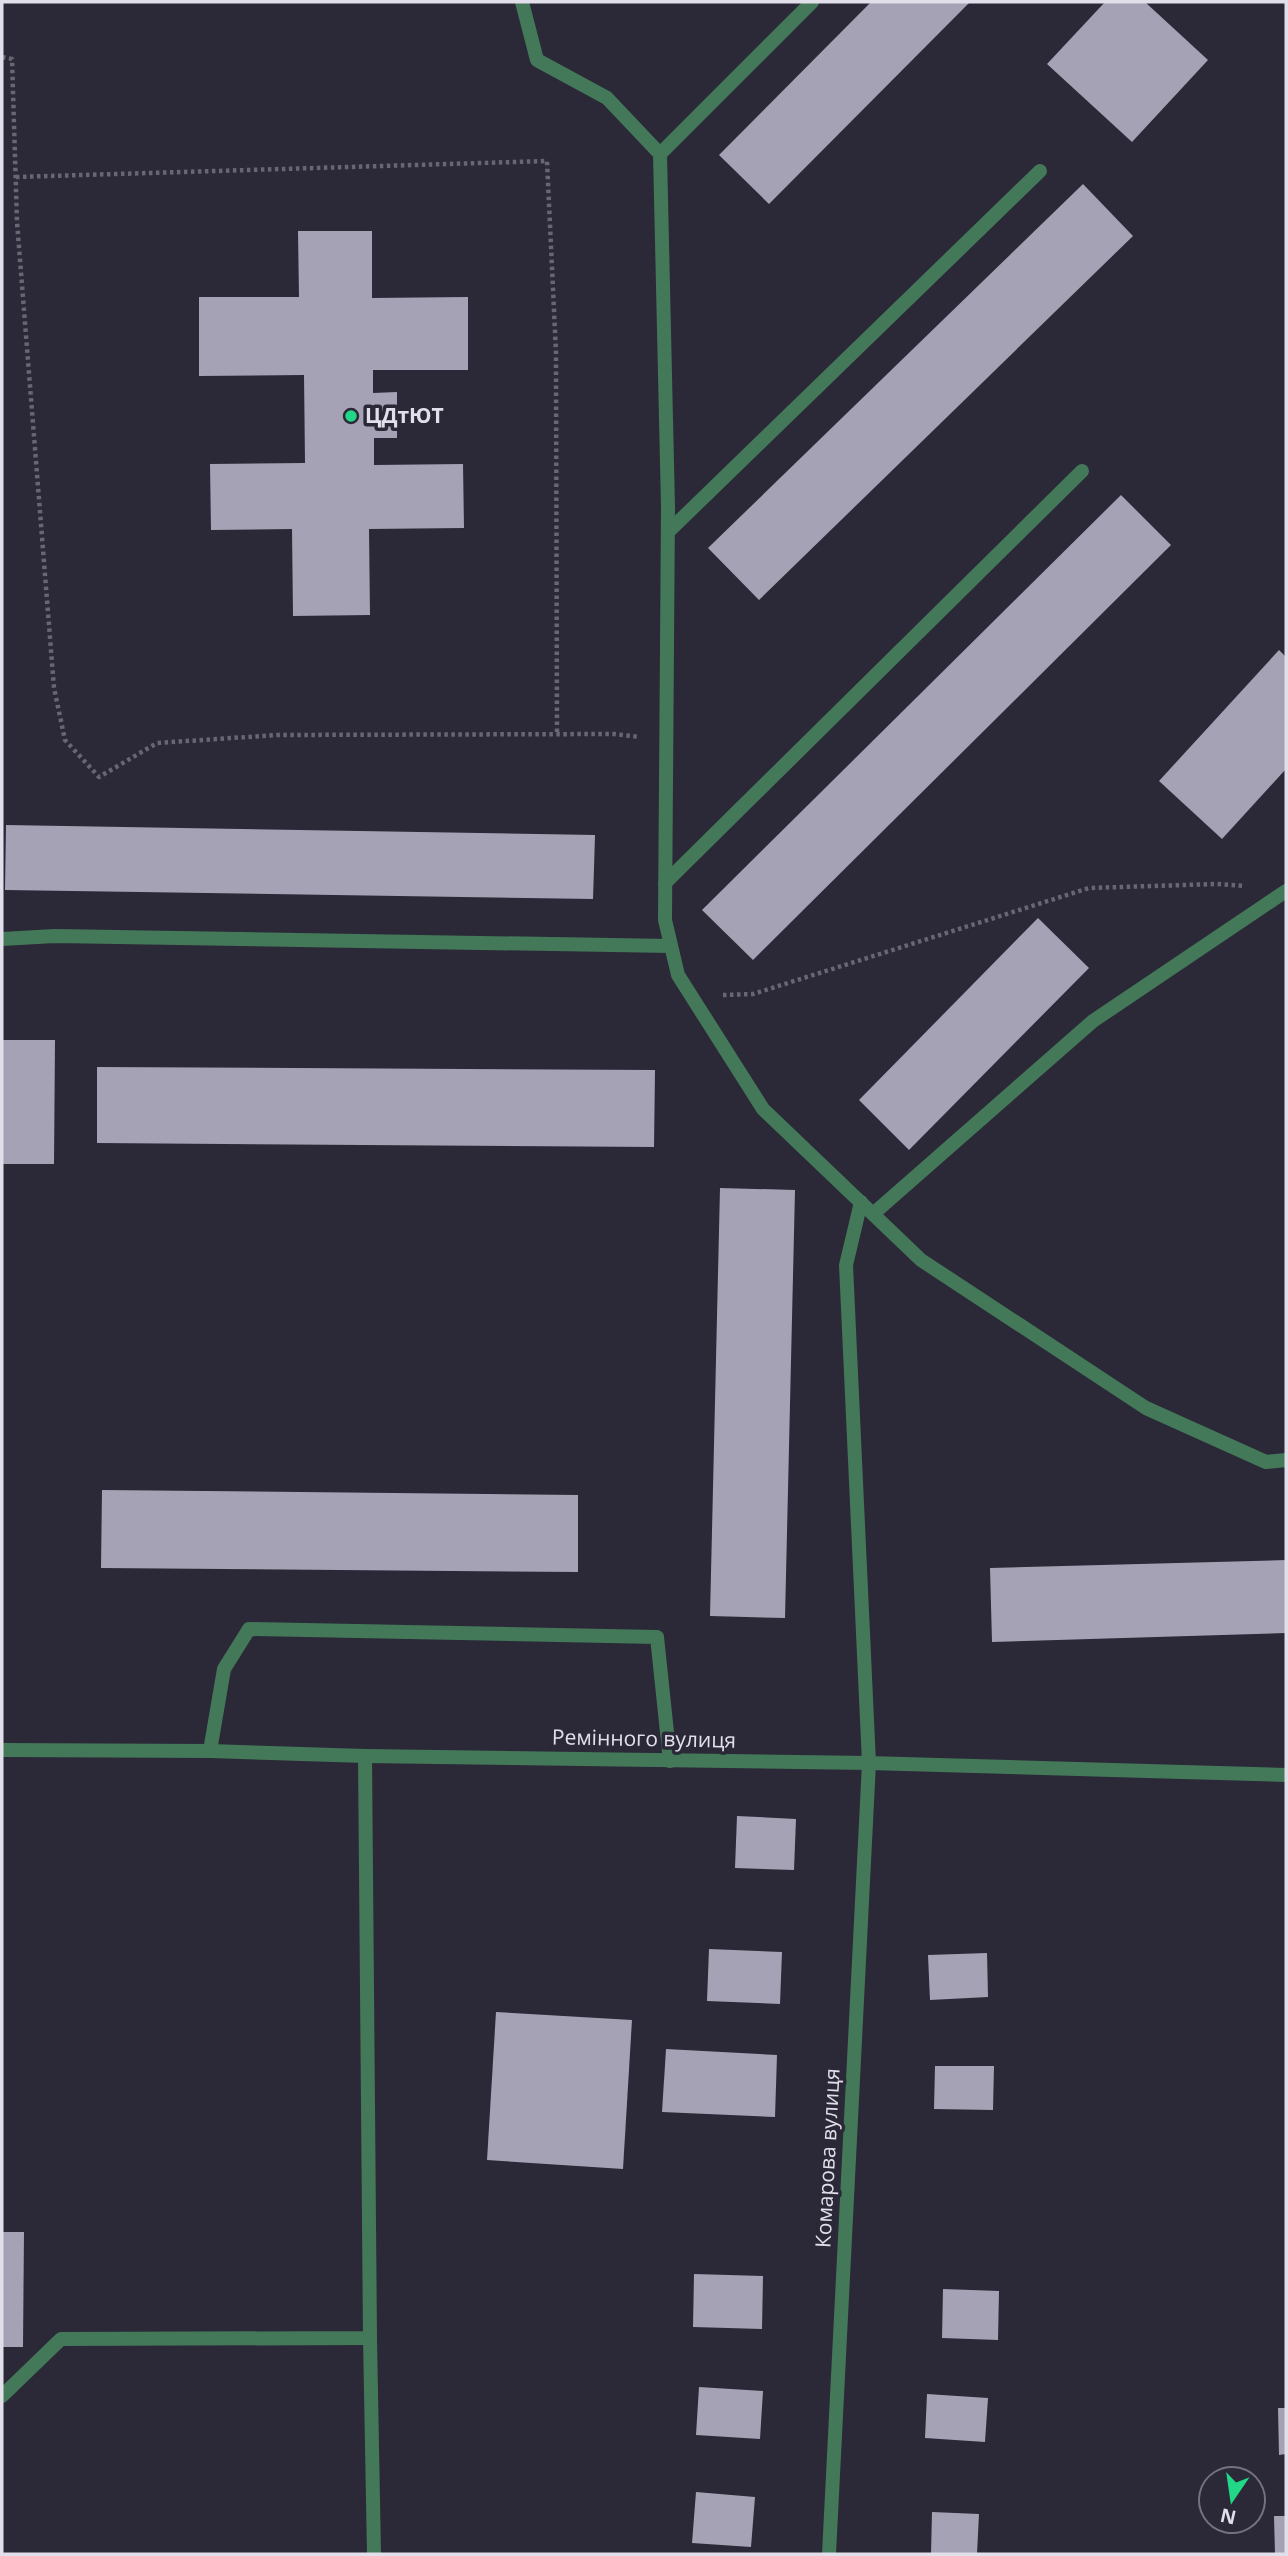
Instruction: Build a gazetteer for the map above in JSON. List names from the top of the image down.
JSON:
{
  "streets": {
    "street": ["Ремінного вулиця", "Комарова вулиця"]
  },
  "crossings": [
    ["Ремінного вулиця", "Комарова вулиця"]
  ],
  "places": ["ЦДтЮТ"],
  "north": "bottom"
}
